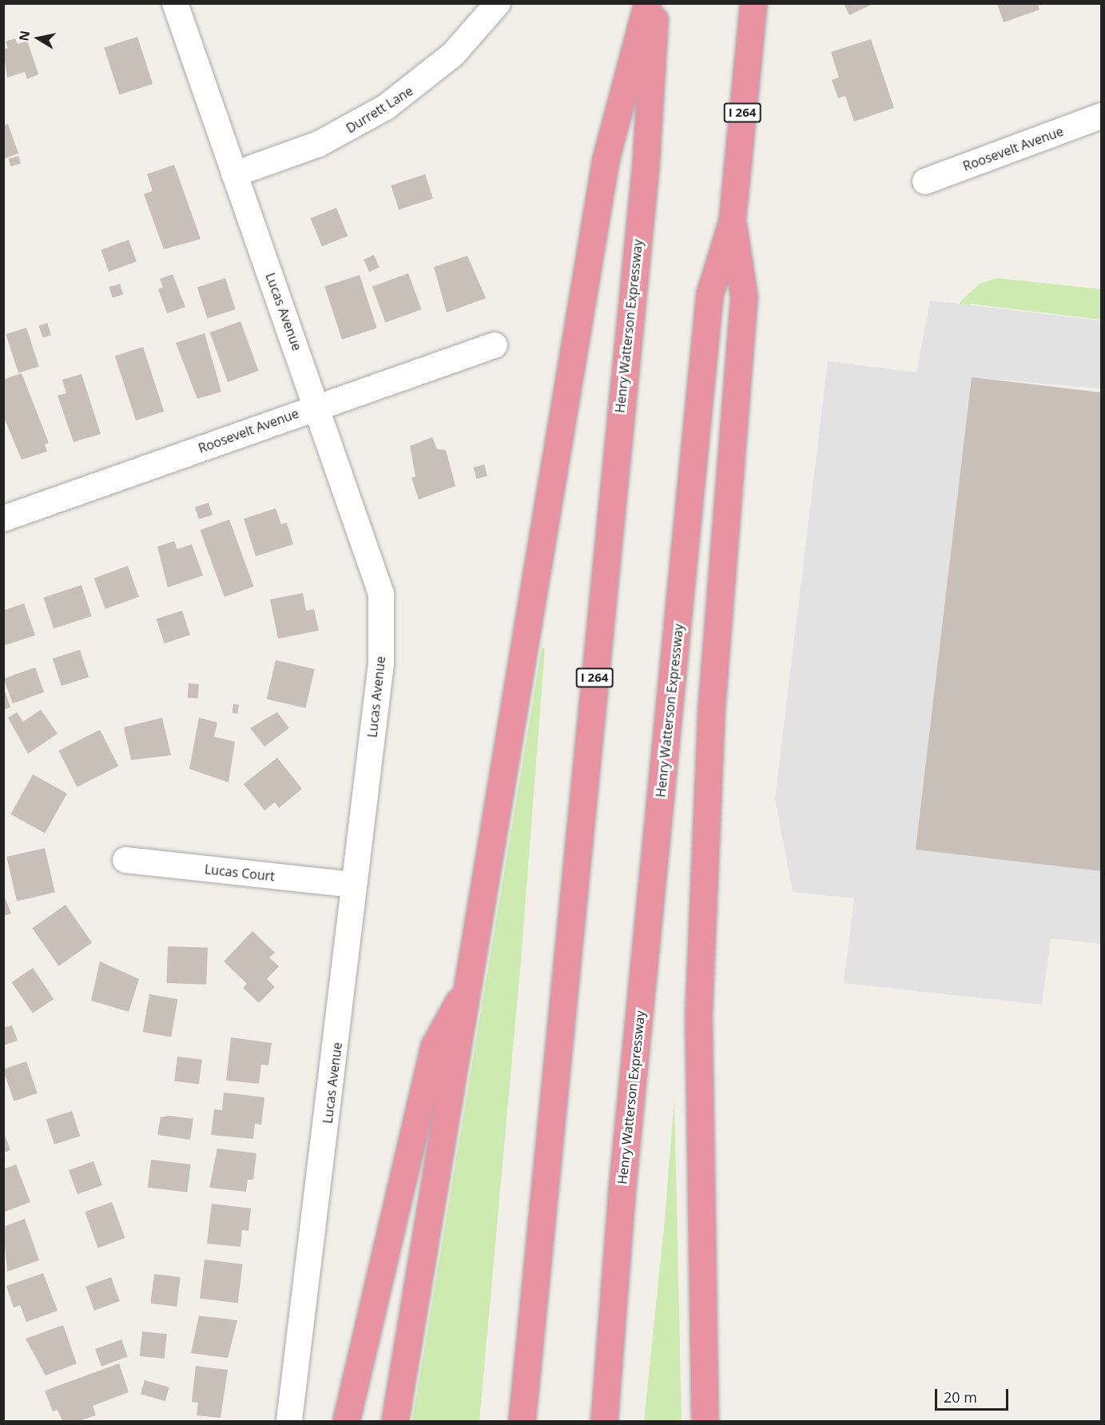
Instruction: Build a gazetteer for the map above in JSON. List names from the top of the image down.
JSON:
{
  "streets": {
    "highway": ["I 264", "Henry Watterson Expressway"],
    "street": [
      "Durrett Lane",
      "Roosevelt Avenue",
      "Lucas Avenue",
      "Lucas Court"
    ]
  },
  "crossings": [
    ["Durrett Lane", "Lucas Avenue"],
    ["Roosevelt Avenue", "Lucas Avenue"],
    ["Lucas Avenue", "Lucas Court"]
  ],
  "scale_bar": "20 m",
  "north": "left"
}
